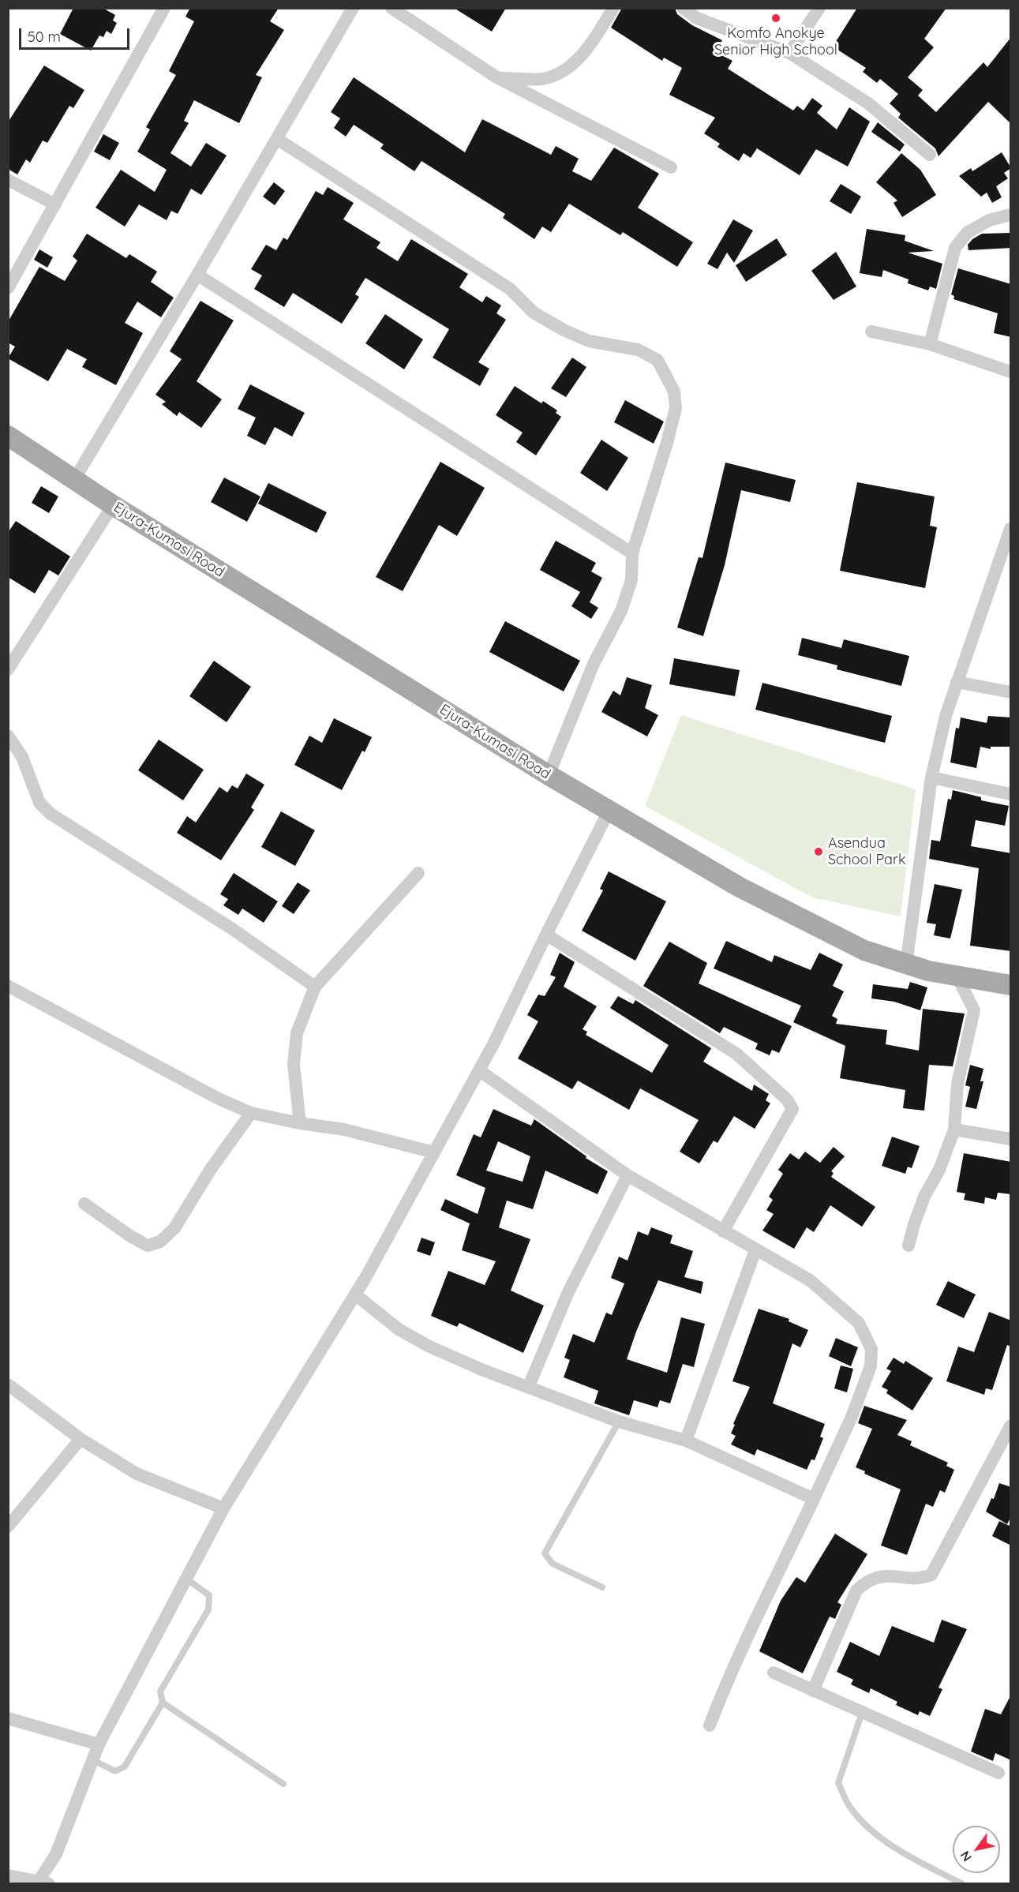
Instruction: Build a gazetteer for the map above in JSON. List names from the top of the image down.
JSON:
{
  "streets": {
    "main road": ["Ejura-Kumasi Road"]
  },
  "places": ["Komfo Anokye Senior High School", "Asendua School Park"],
  "scale_bar": "50 m",
  "north": "bottom left"
}
